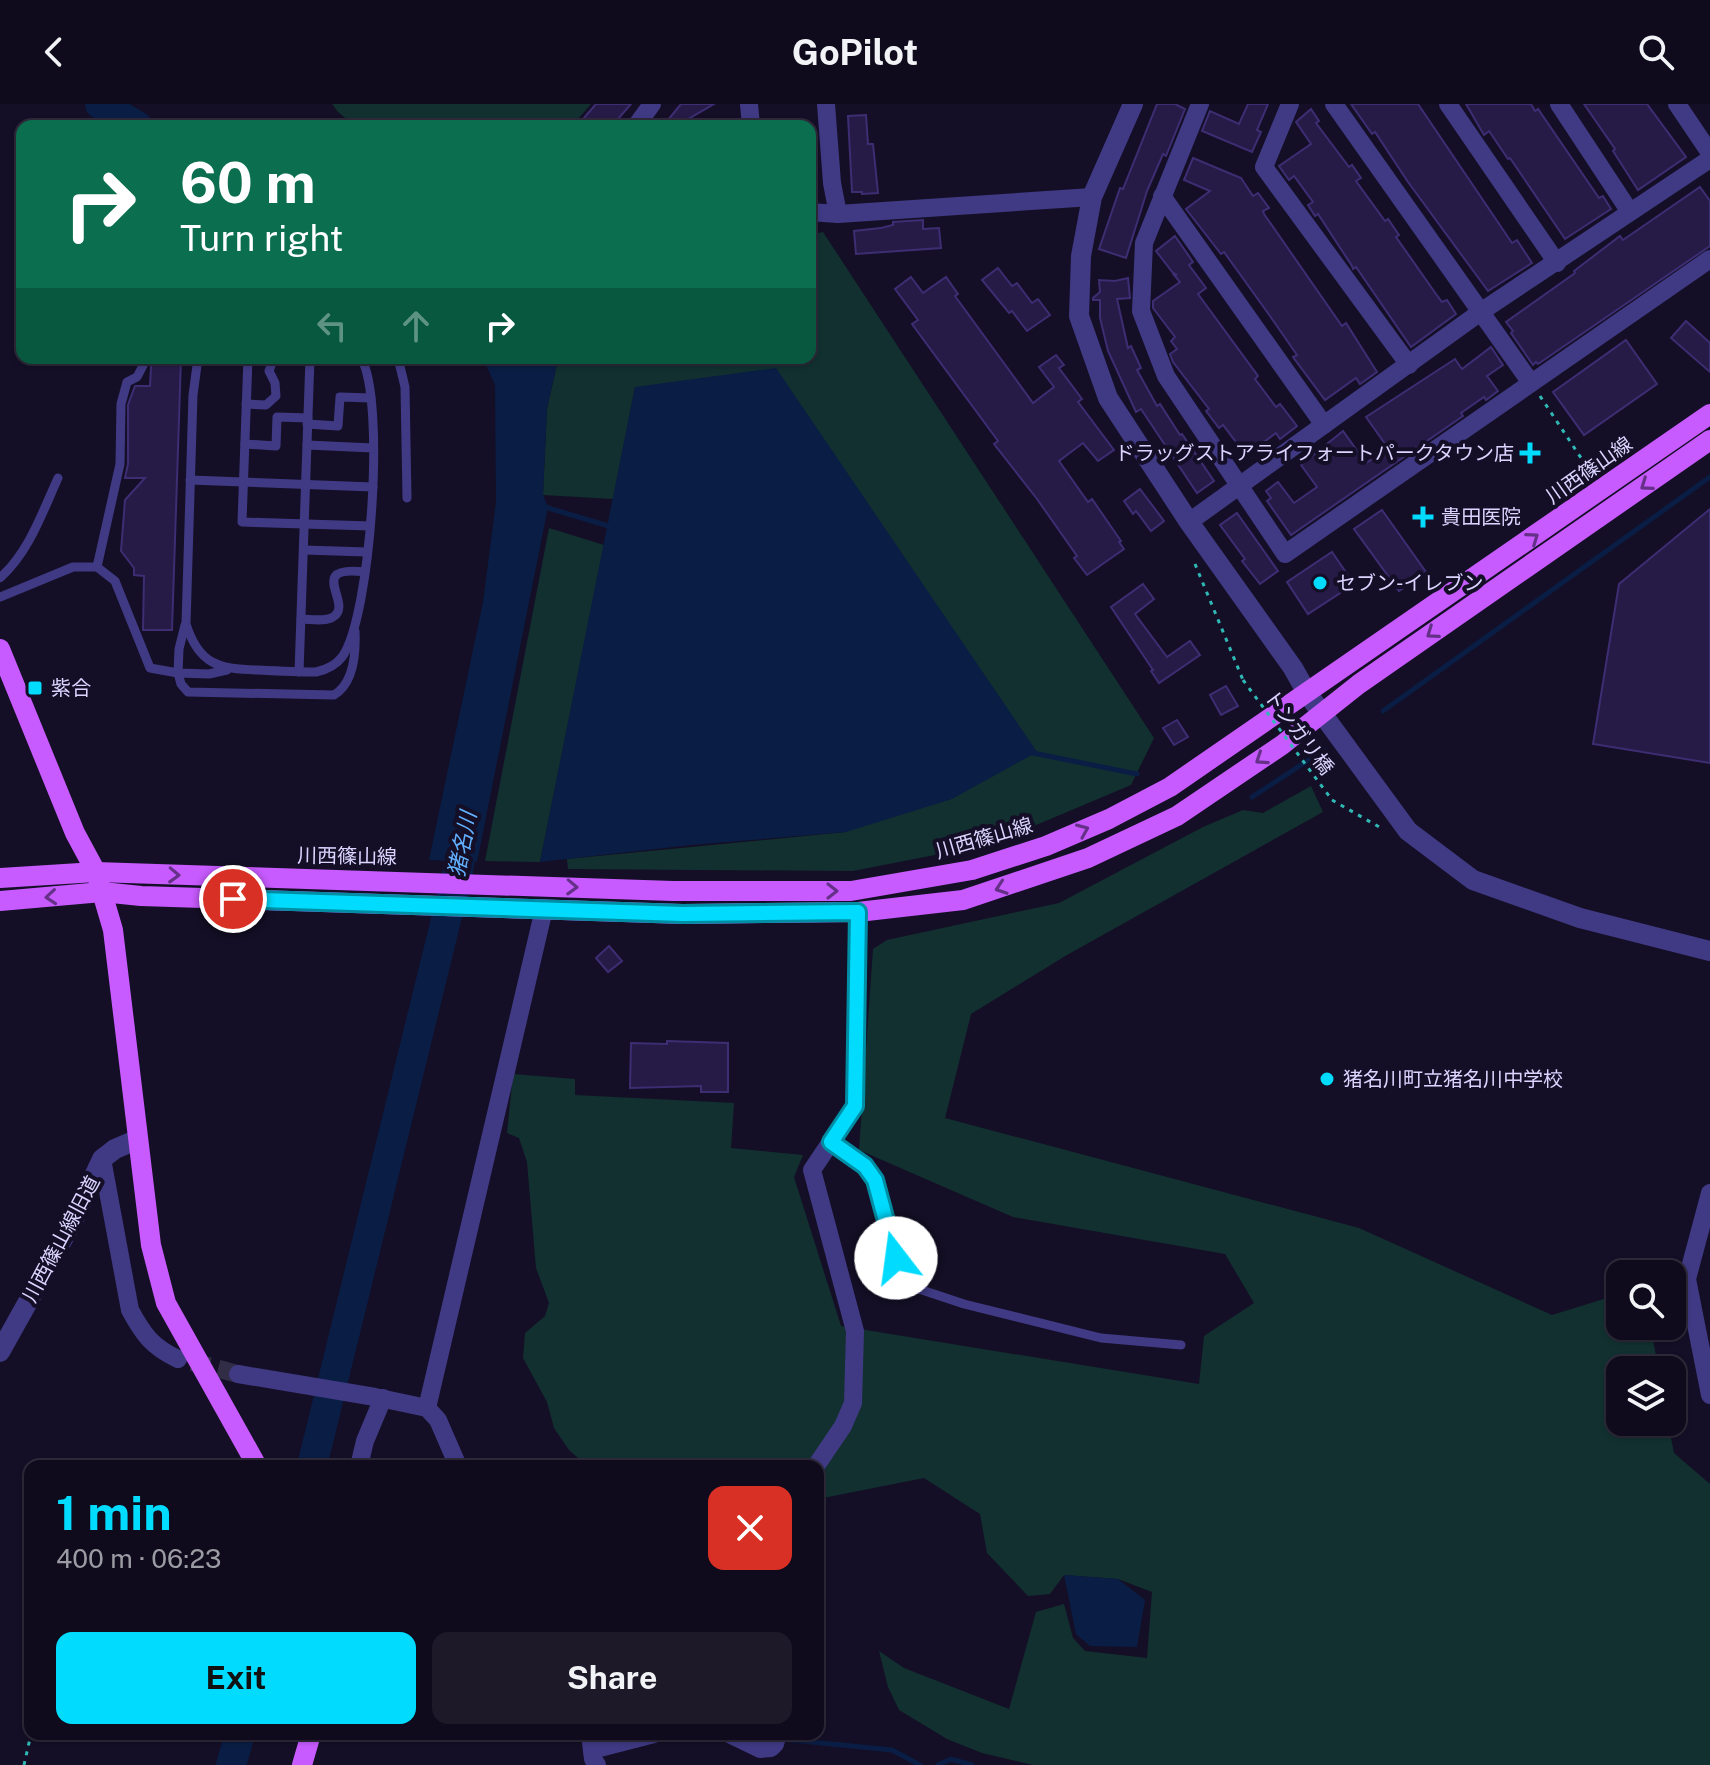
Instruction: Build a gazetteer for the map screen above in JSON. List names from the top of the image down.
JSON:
{
  "streets": {
    "main road": ["川西篠山線"],
    "street": ["川西篠山線旧道"],
    "path": ["トンガリ橋"]
  },
  "water": ["猪名川"],
  "places": {
    "health": ["ドラッグストアライフォートパークタウン店", "貴田医院"],
    "other": ["セブン-イレブン", "猪名川町立猪名川中学校"],
    "transit": ["紫合"]
  },
  "page": {
    "header": "GoPilot",
    "turn": ["60 m", "Turn right"],
    "heading": ["1 min", "400 m · 06:23"],
    "buttons": ["Exit", "Share"]
  }
}
